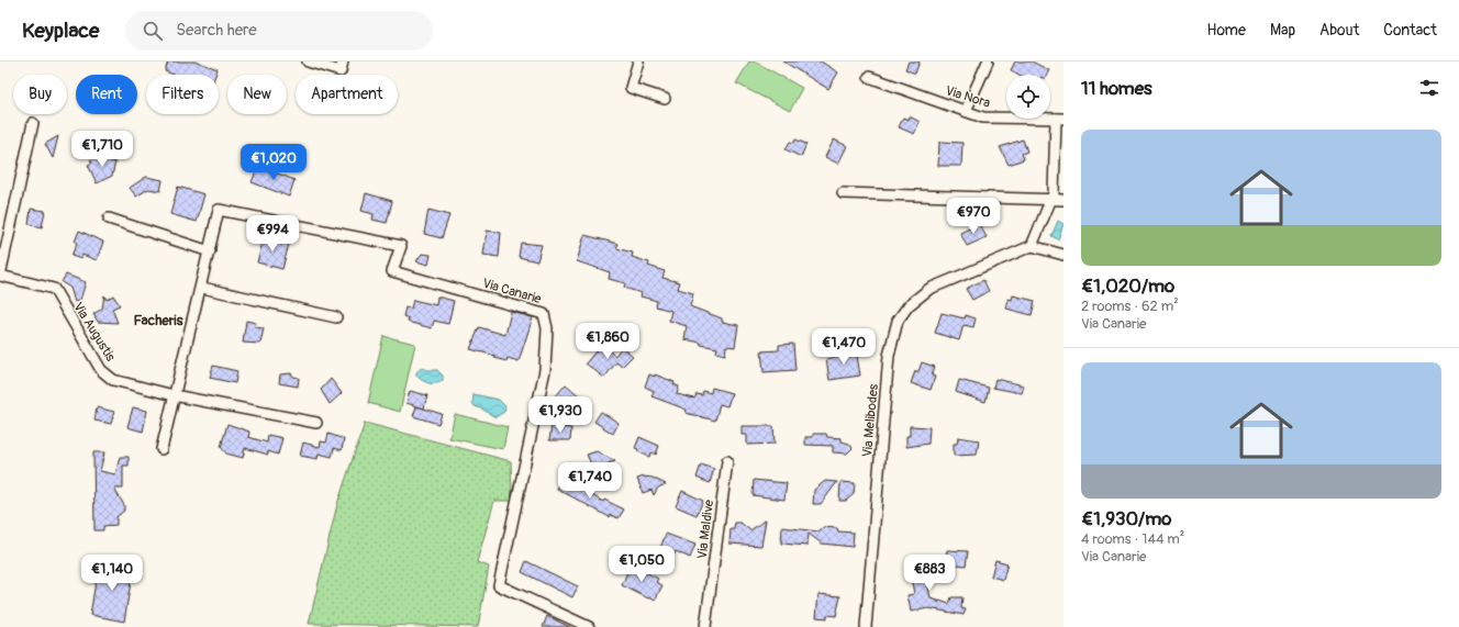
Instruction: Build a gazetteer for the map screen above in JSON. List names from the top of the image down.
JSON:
{
  "streets": {
    "street": [
      "Via Nora",
      "Via Canarie",
      "Via Augustis",
      "Via Melibodes",
      "Via Maldive"
    ]
  },
  "districts": ["Facheris"],
  "page": {
    "header": "Keyplace",
    "search": "Search here",
    "nav": [
      "Home",
      "Map",
      "About",
      "Contact"
    ],
    "heading": "11 homes",
    "chip": [
      "Buy",
      "Rent",
      "Filters",
      "New",
      "Apartment"
    ],
    "list": [
      {
        "name": "€1,020/mo",
        "note": "2 rooms · 62 m² · Via Canarie"
      },
      {
        "name": "€1,930/mo",
        "note": "4 rooms · 144 m² · Via Canarie"
      }
    ],
    "price": [
      "€1,710",
      "€1,020",
      "€970",
      "€994",
      "€1,860",
      "€1,470",
      "€1,930",
      "€1,740",
      "€1,050",
      "€1,140",
      "€883"
    ]
  }
}
